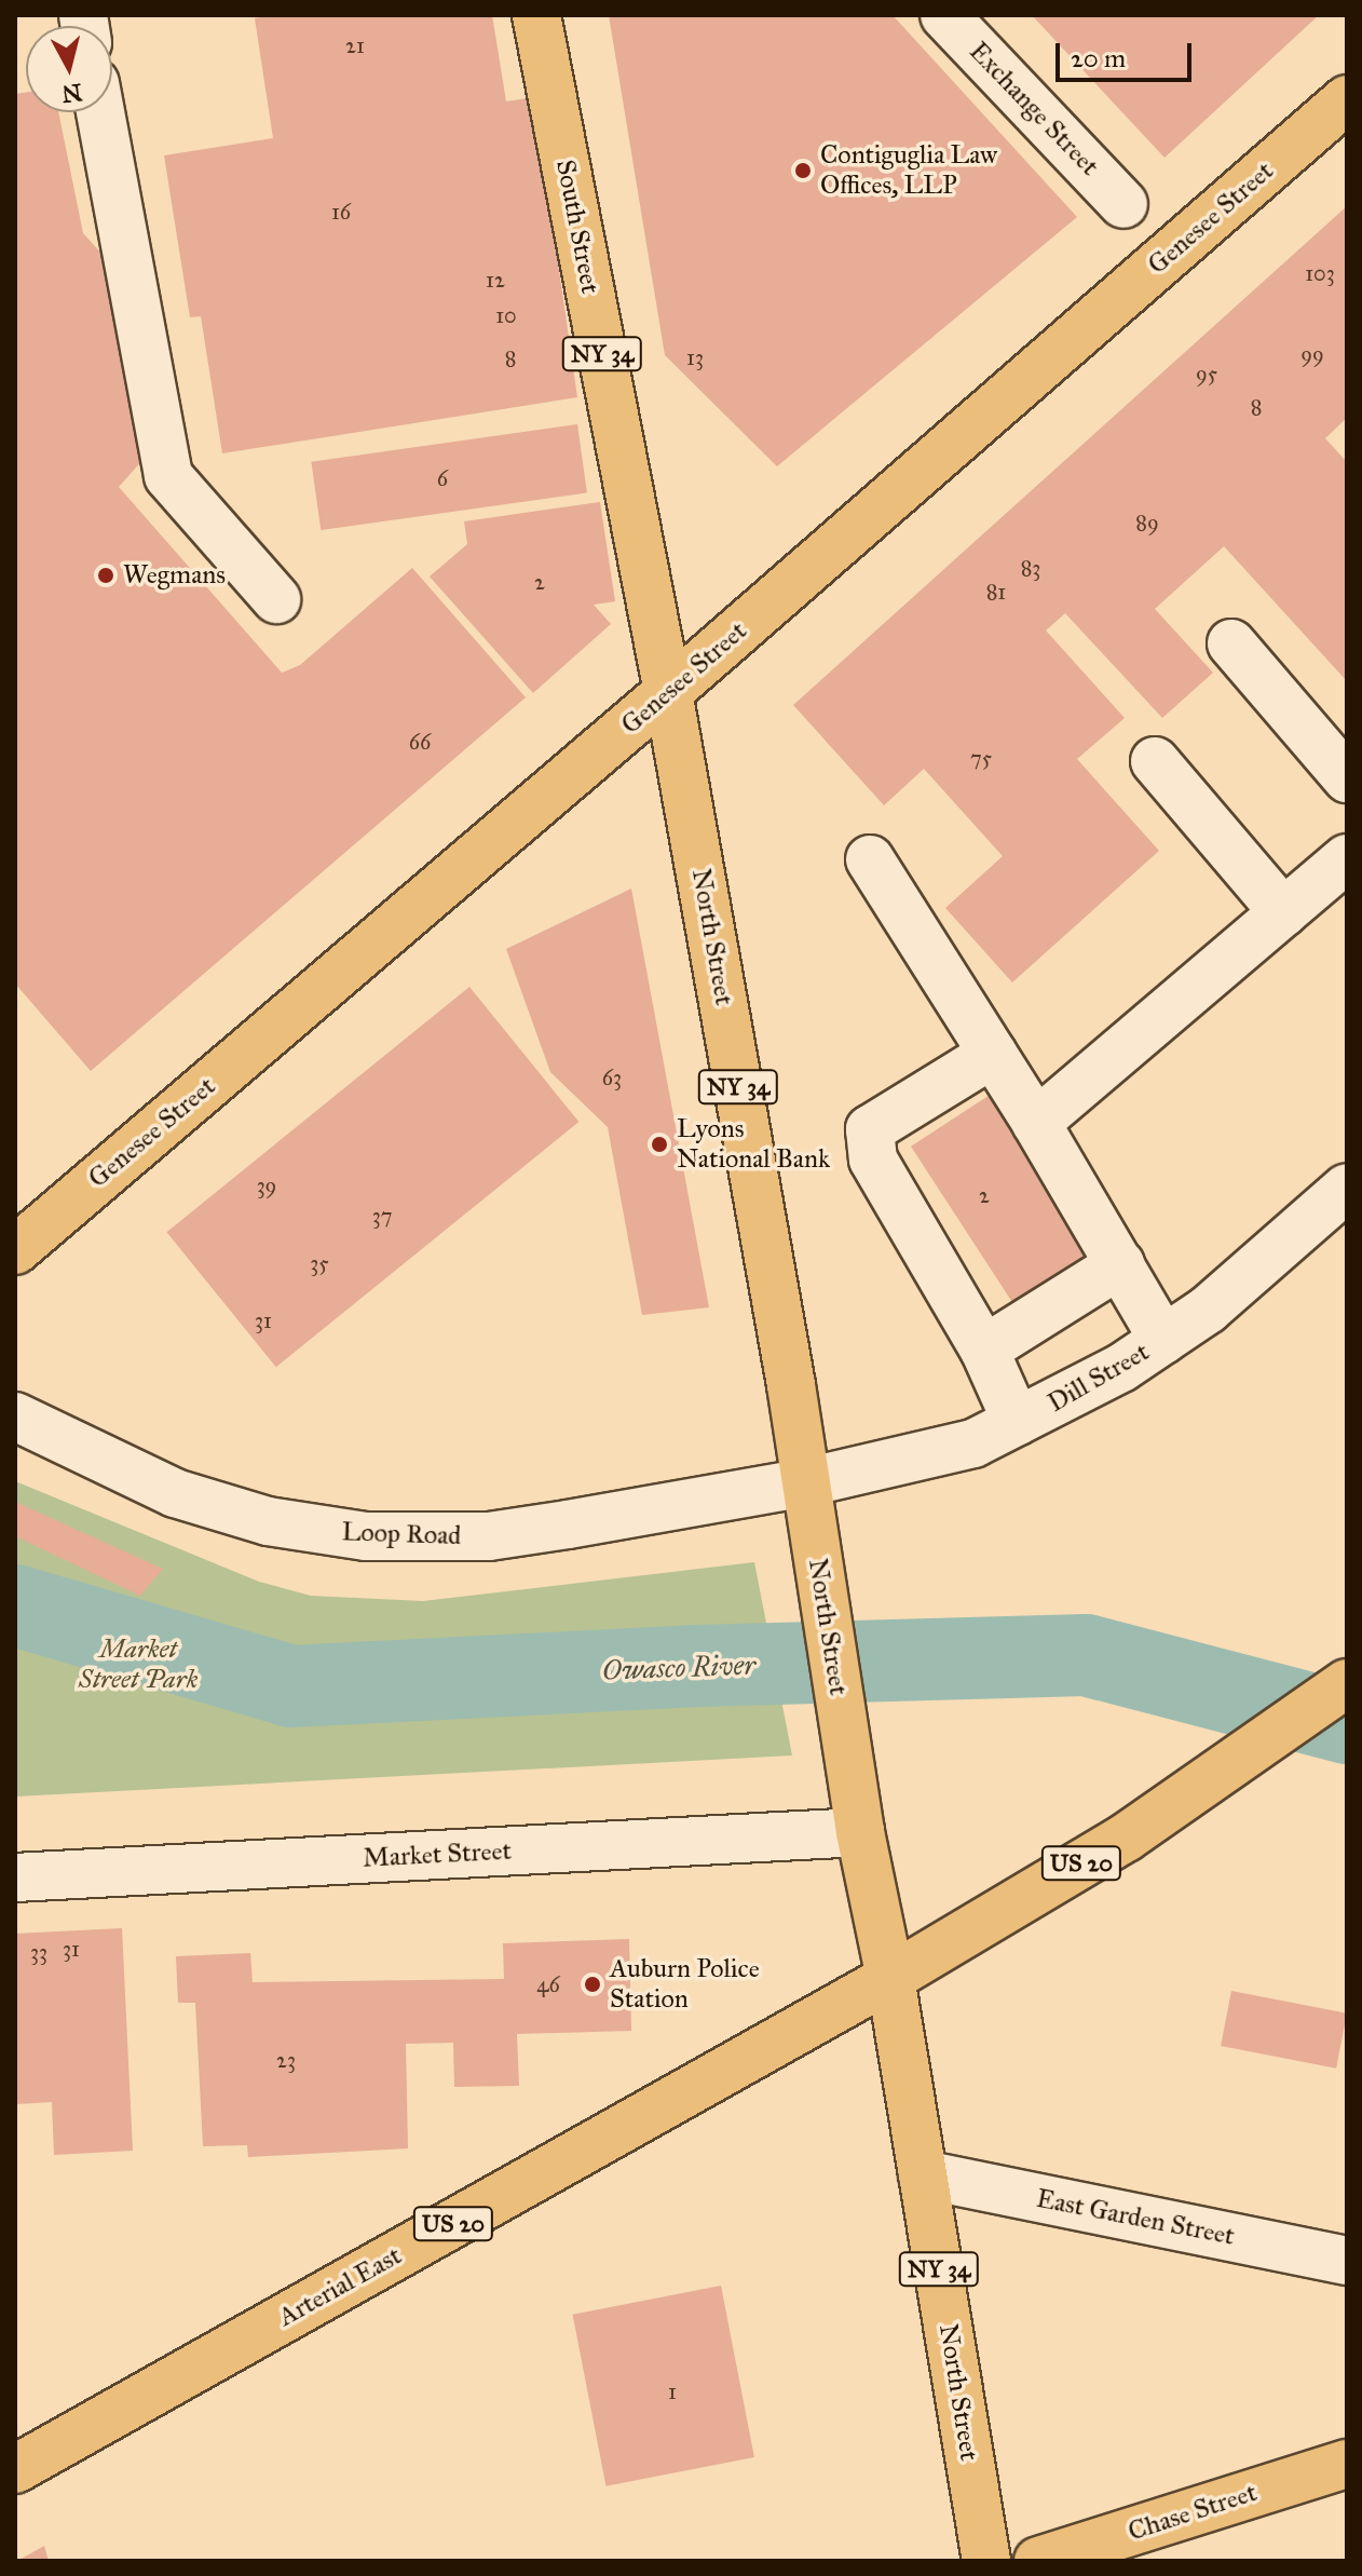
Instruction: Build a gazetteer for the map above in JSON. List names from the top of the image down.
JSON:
{
  "streets": {
    "main road": [
      "Genesee Street",
      "South Street",
      "NY 34",
      "North Street",
      "US 20",
      "Arterial East",
      "Chase Street"
    ],
    "street": [
      "Exchange Street",
      "Dill Street",
      "Loop Road",
      "Market Street",
      "East Garden Street"
    ]
  },
  "crossings": [
    ["Genesee Street", "South Street"],
    ["Genesee Street", "North Street"],
    ["South Street", "North Street"],
    ["North Street", "Dill Street"],
    ["North Street", "Loop Road"],
    ["North Street", "Market Street"],
    ["North Street", "US 20"],
    ["North Street", "East Garden Street"],
    ["North Street", "Arterial East"],
    ["Dill Street", "Loop Road"],
    ["US 20", "Arterial East"]
  ],
  "water": ["Owasco River"],
  "parks": ["Market Street Park"],
  "places": [
    "Contiguglia Law Offices, LLP",
    "Wegmans",
    "Lyons National Bank",
    "Auburn Police Station"
  ],
  "house_numbers": [
    "21",
    "16",
    "103",
    "12",
    "10",
    "99",
    "13",
    "8",
    "95",
    "8",
    "6",
    "89",
    "83",
    "2",
    "81",
    "66",
    "75",
    "63",
    "39",
    "2",
    "37",
    "35",
    "31",
    "31",
    "33",
    "46",
    "23",
    "1"
  ],
  "scale_bar": "20 m",
  "north": "bottom"
}
